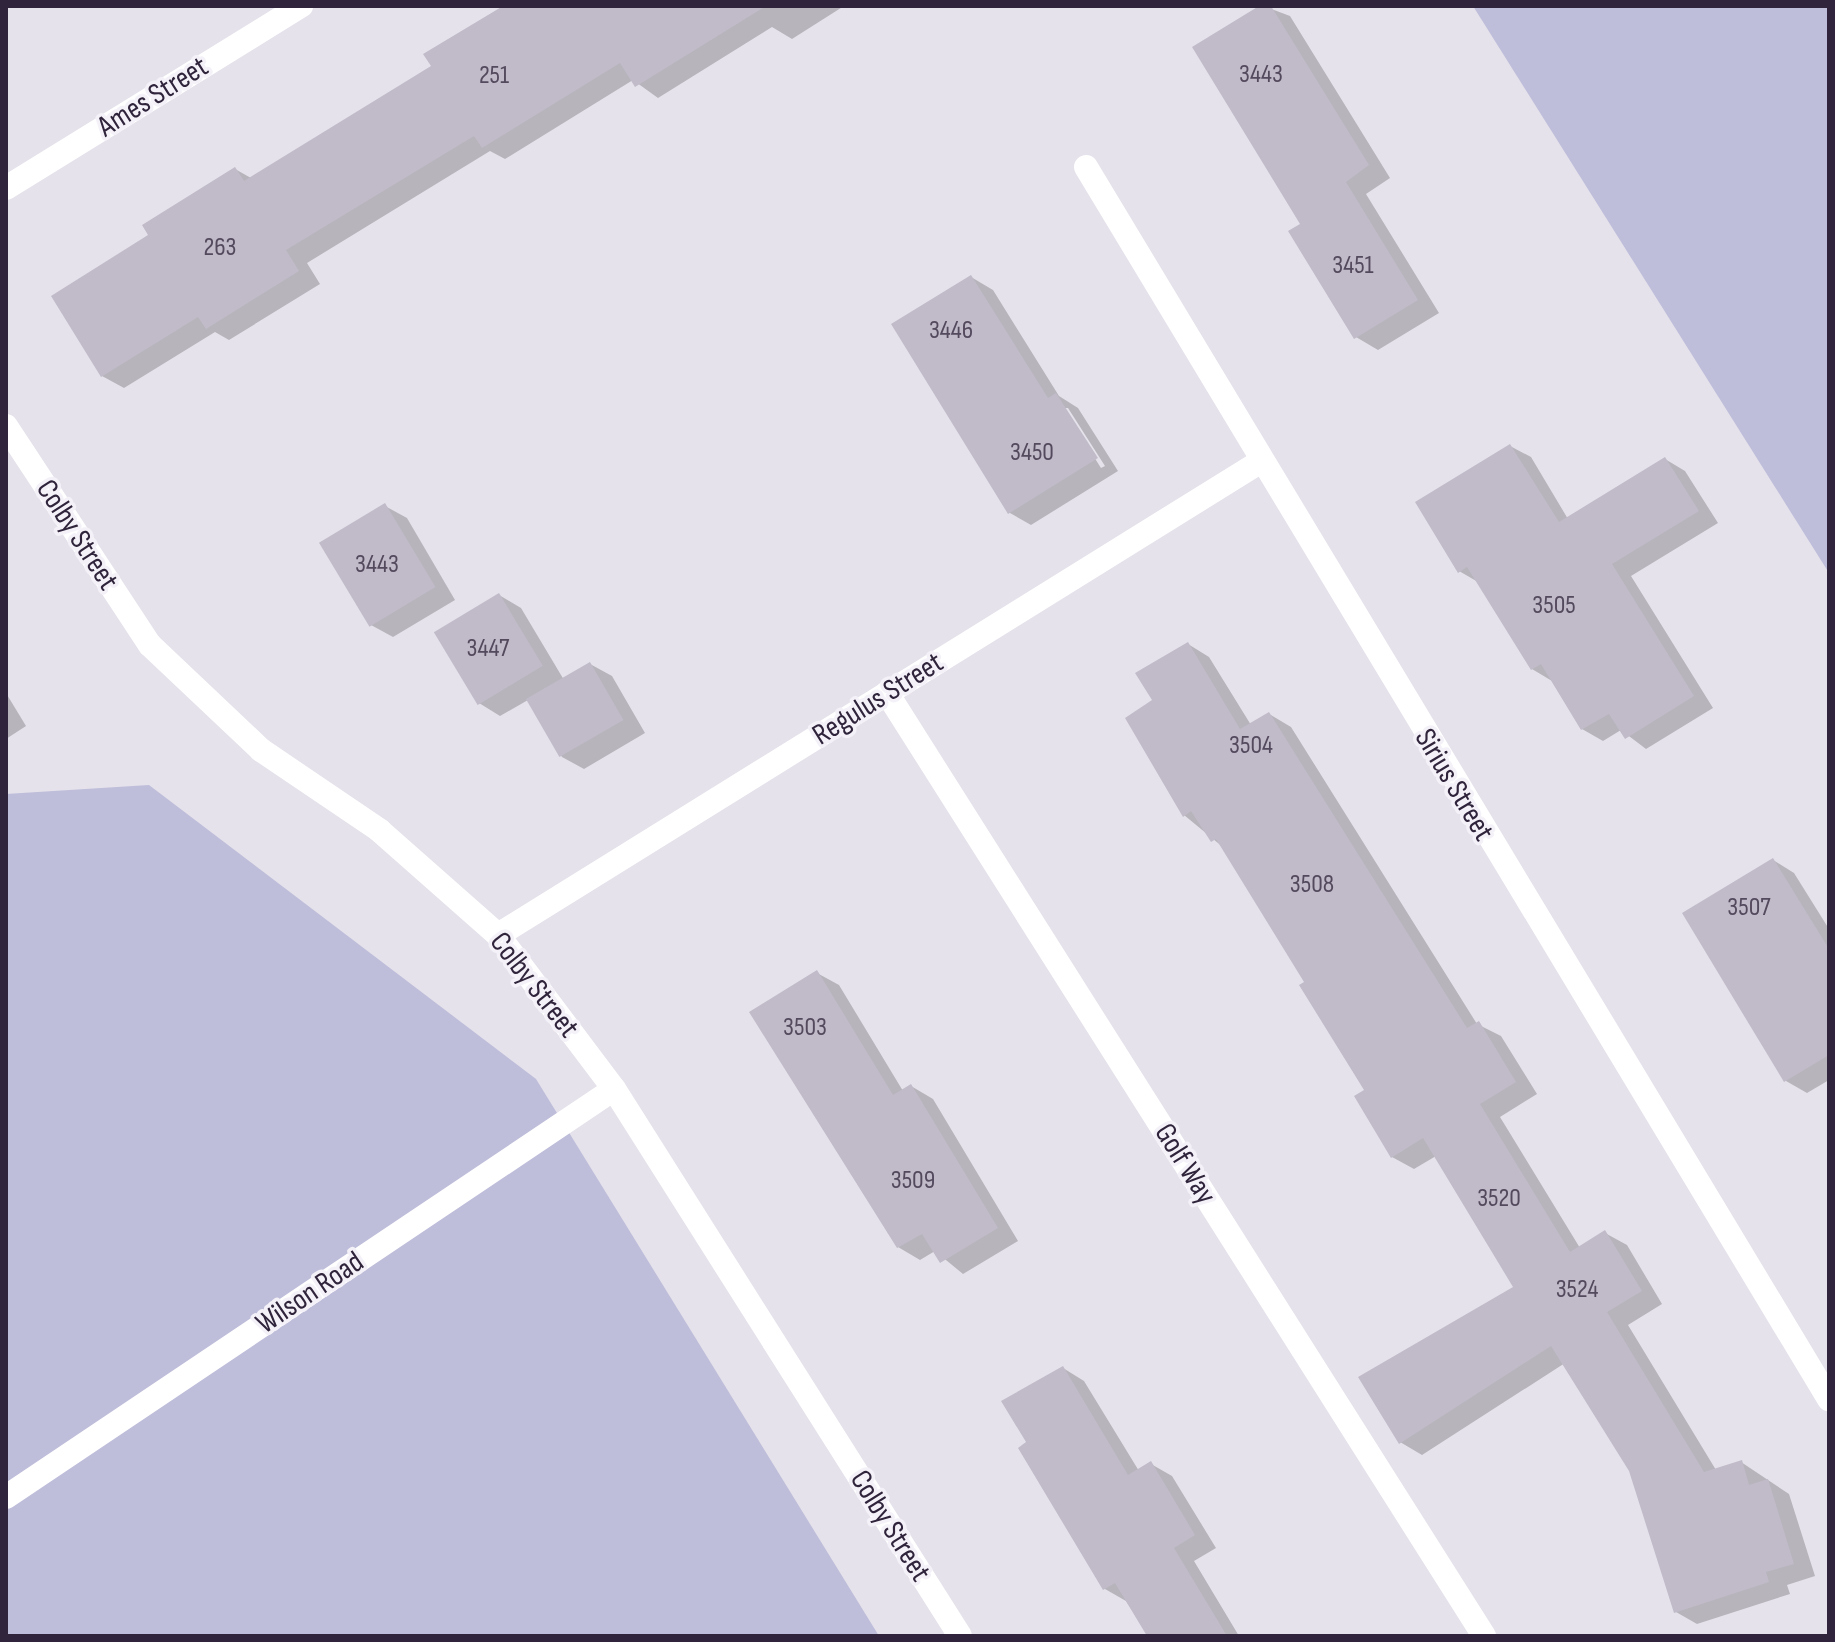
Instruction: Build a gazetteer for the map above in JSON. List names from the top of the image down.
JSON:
{
  "streets": {
    "street": [
      "Ames Street",
      "Colby Street",
      "Regulus Street",
      "Sirius Street",
      "Golf Way",
      "Wilson Road"
    ]
  },
  "crossings": [
    ["Colby Street", "Regulus Street"],
    ["Colby Street", "Wilson Road"],
    ["Regulus Street", "Sirius Street"],
    ["Regulus Street", "Golf Way"]
  ],
  "house_numbers": [
    "3443",
    "251",
    "263",
    "3451",
    "3446",
    "3450",
    "3443",
    "3505",
    "3447",
    "3504",
    "3508",
    "3507",
    "3503",
    "3509",
    "3520",
    "3524"
  ]
}
